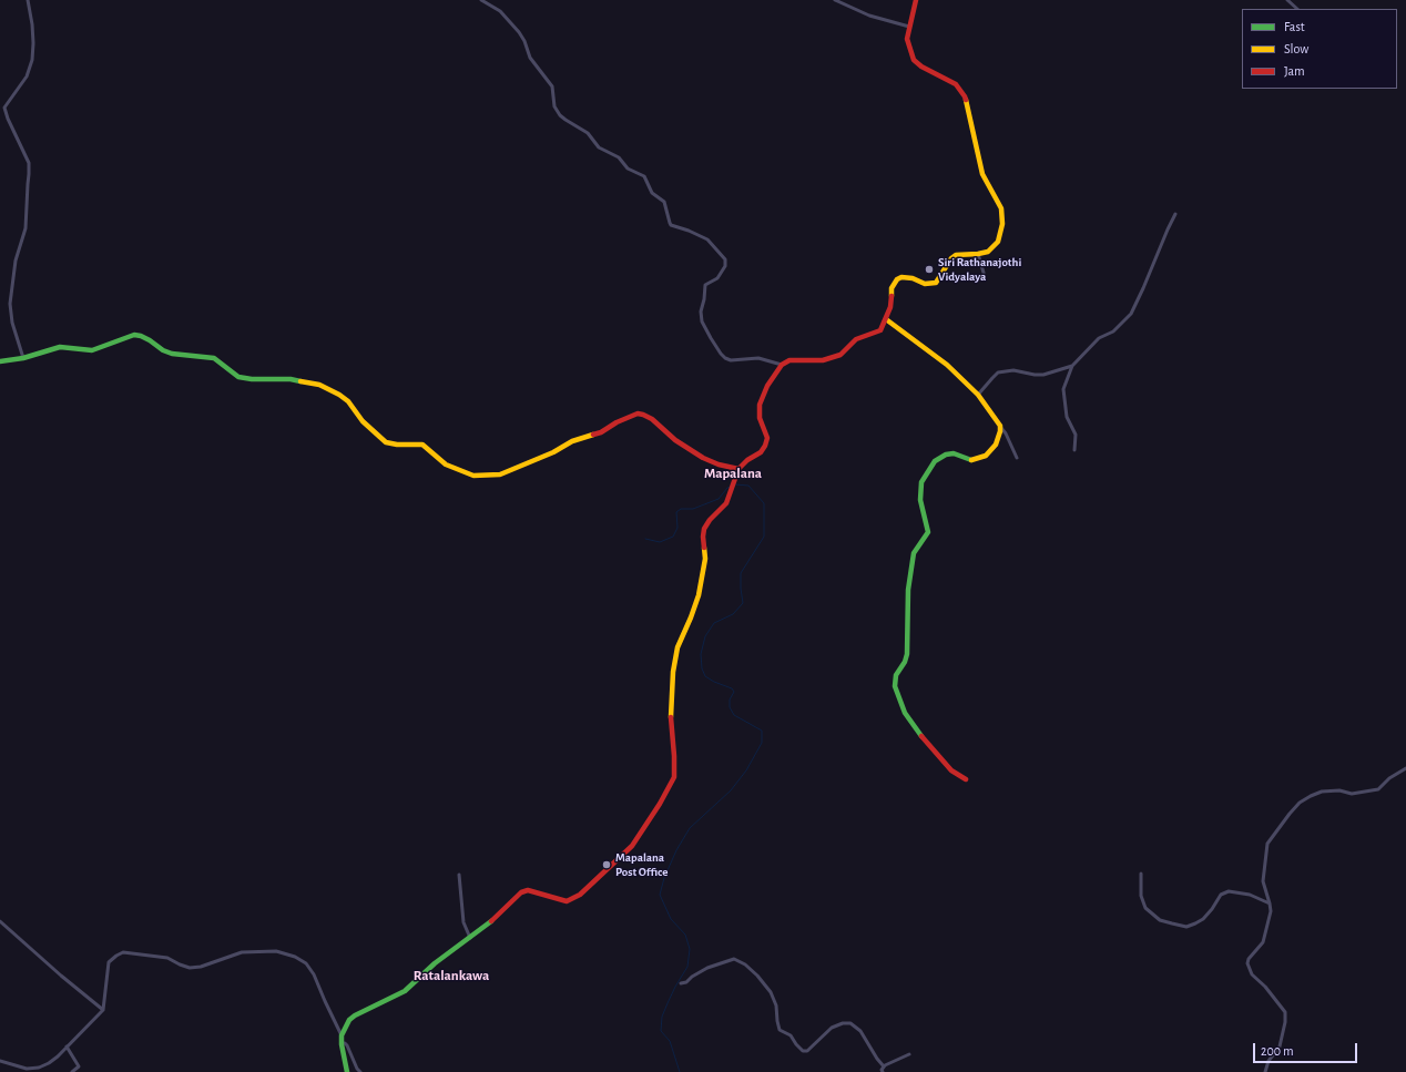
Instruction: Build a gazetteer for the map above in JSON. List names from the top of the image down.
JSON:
{
  "districts": ["Mapalana", "Ratalankawa"],
  "places": ["Siri Rathanajothi Vidyalaya", "Mapalana Post Office"],
  "legend": ["Fast", "Slow", "Jam"],
  "scale_bar": "200 m"
}
